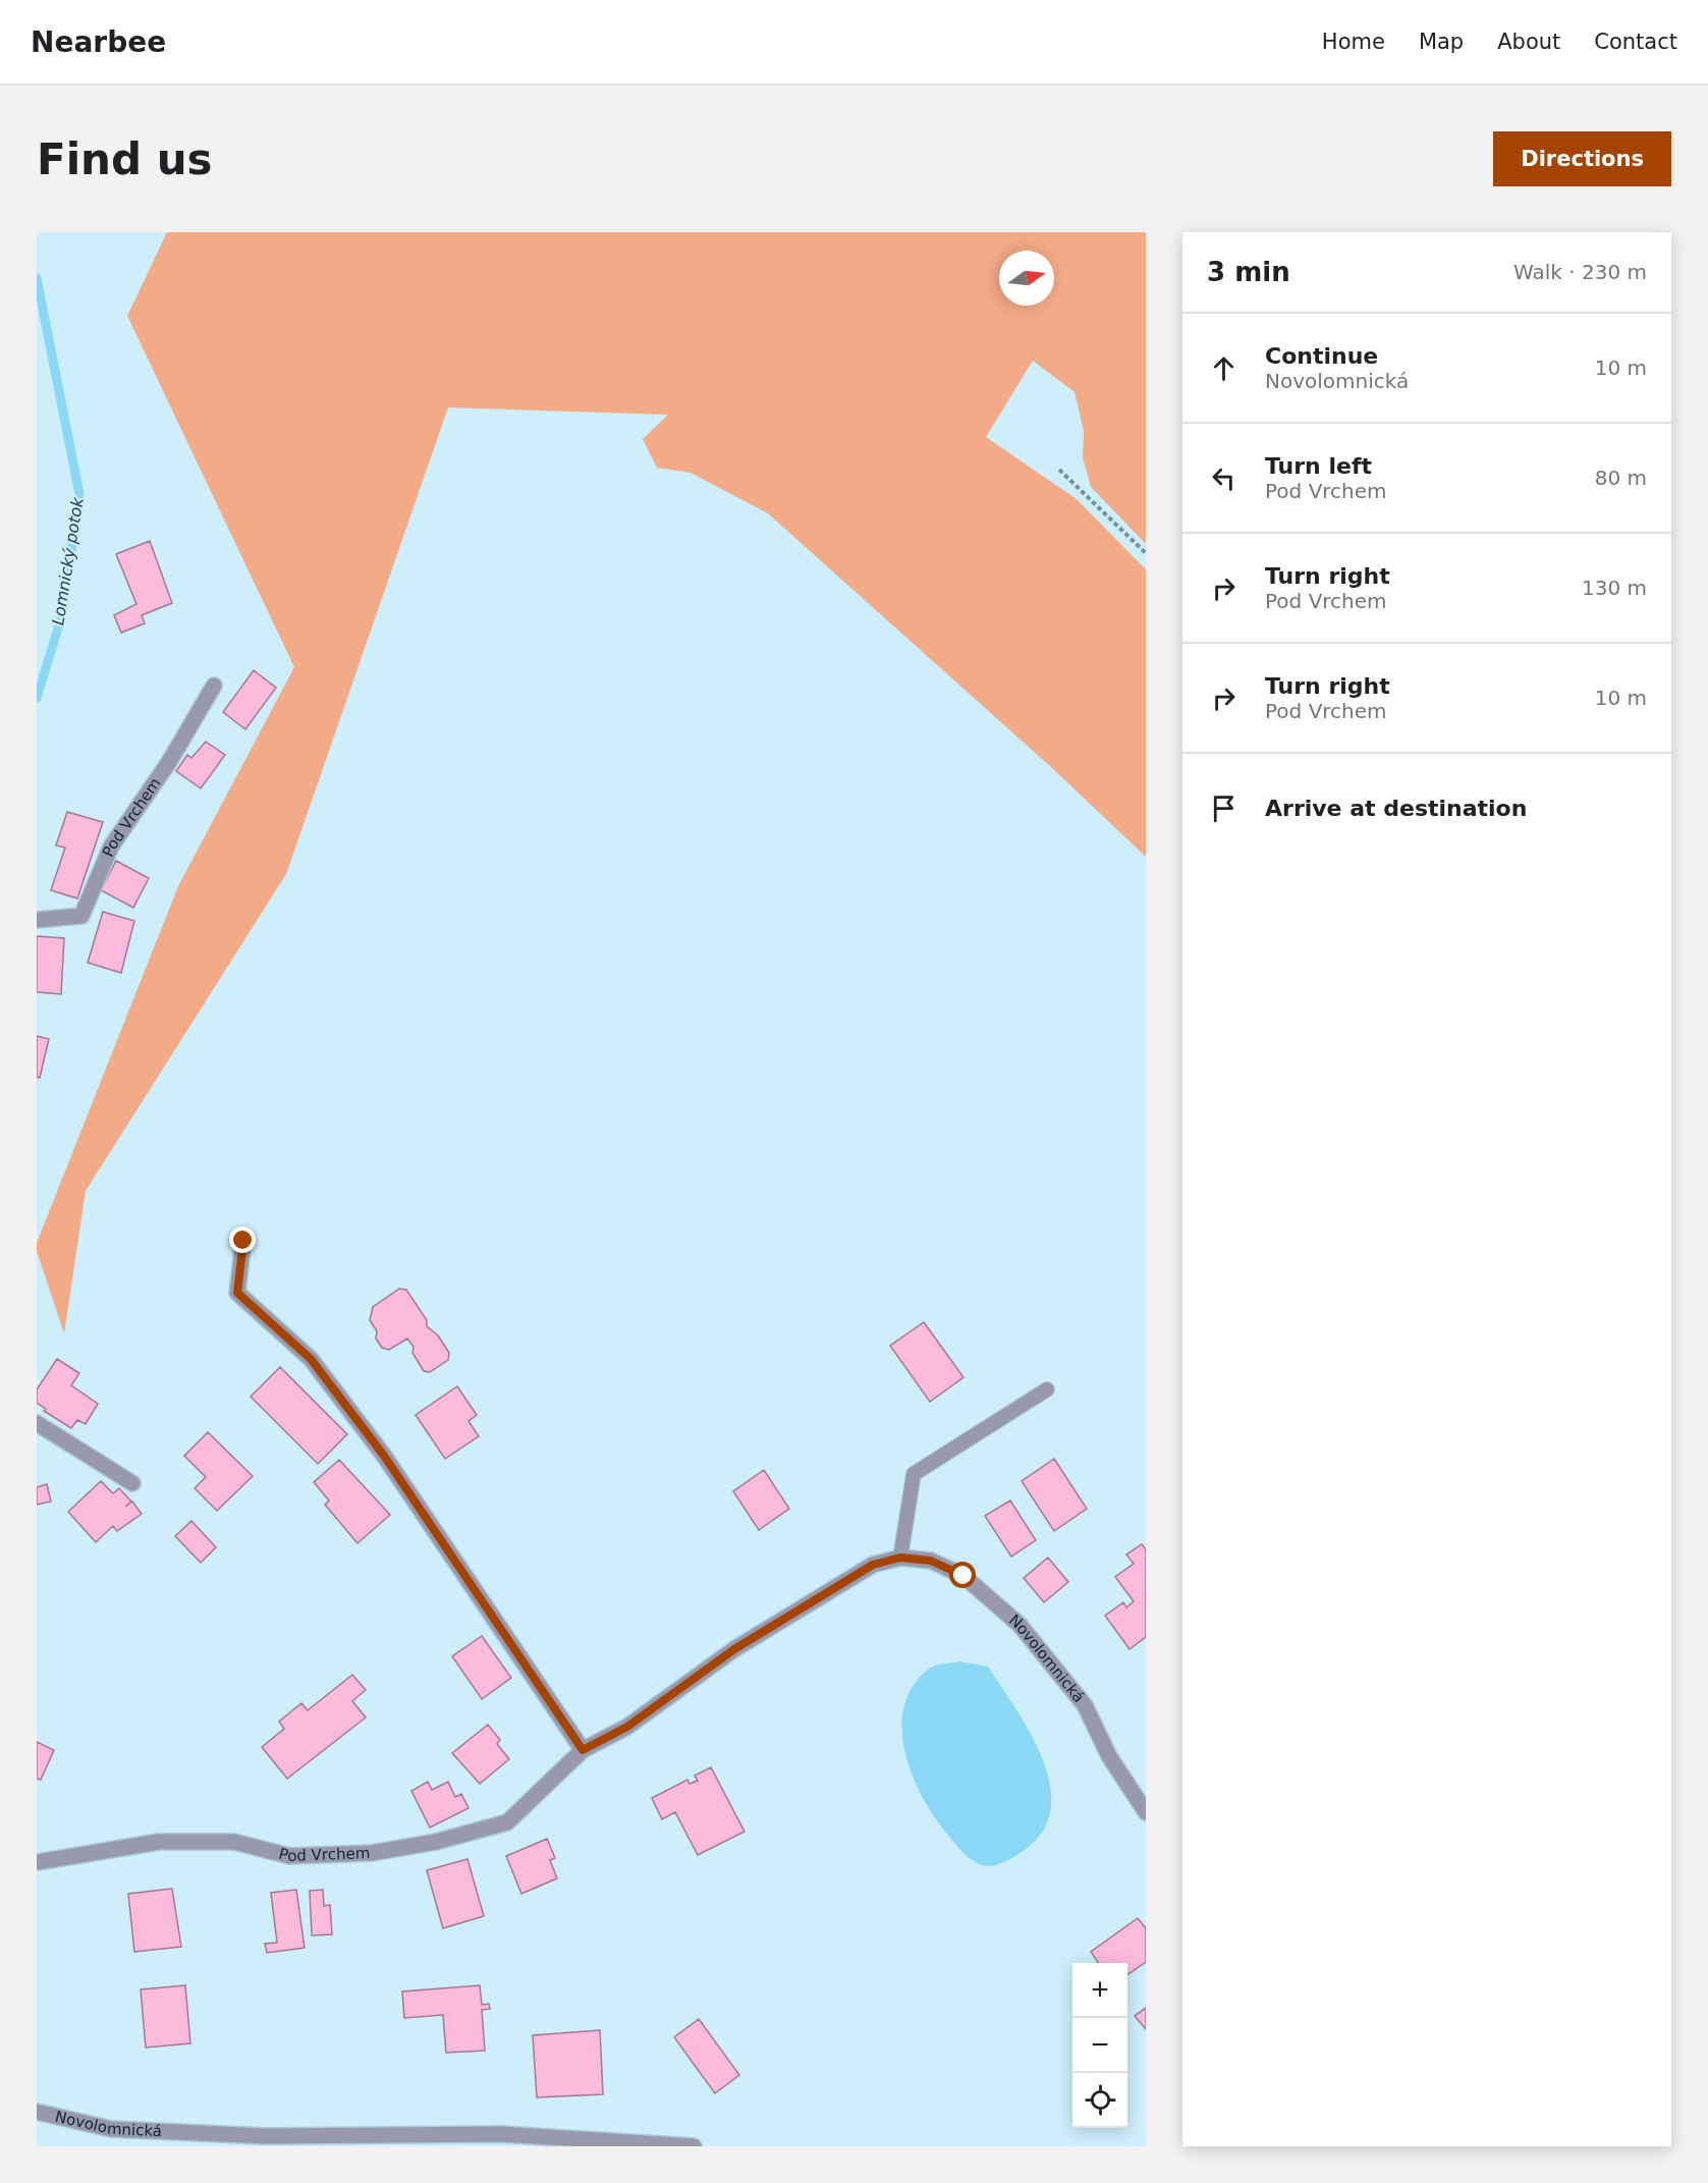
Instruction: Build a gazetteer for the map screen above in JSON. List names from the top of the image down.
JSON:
{
  "streets": {
    "street": ["Pod Vrchem", "Novolomnická"]
  },
  "crossings": [
    ["Pod Vrchem", "Novolomnická"]
  ],
  "water": ["Lomnický potok"],
  "north": "right",
  "page": {
    "header": "Nearbee",
    "nav": [
      "Home",
      "Map",
      "About",
      "Contact"
    ],
    "buttons": "Directions",
    "title": "Find us",
    "heading": ["3 min", "Walk · 230 m"],
    "list": [
      ["Continue", "Novolomnická", "10 m"],
      ["Turn left", "Pod Vrchem", "80 m"],
      ["Turn right", "Pod Vrchem", "130 m"],
      ["Turn right", "Pod Vrchem", "10 m"],
      "Arrive at destination"
    ],
    "map_buttons": ["+", "−"]
  }
}
